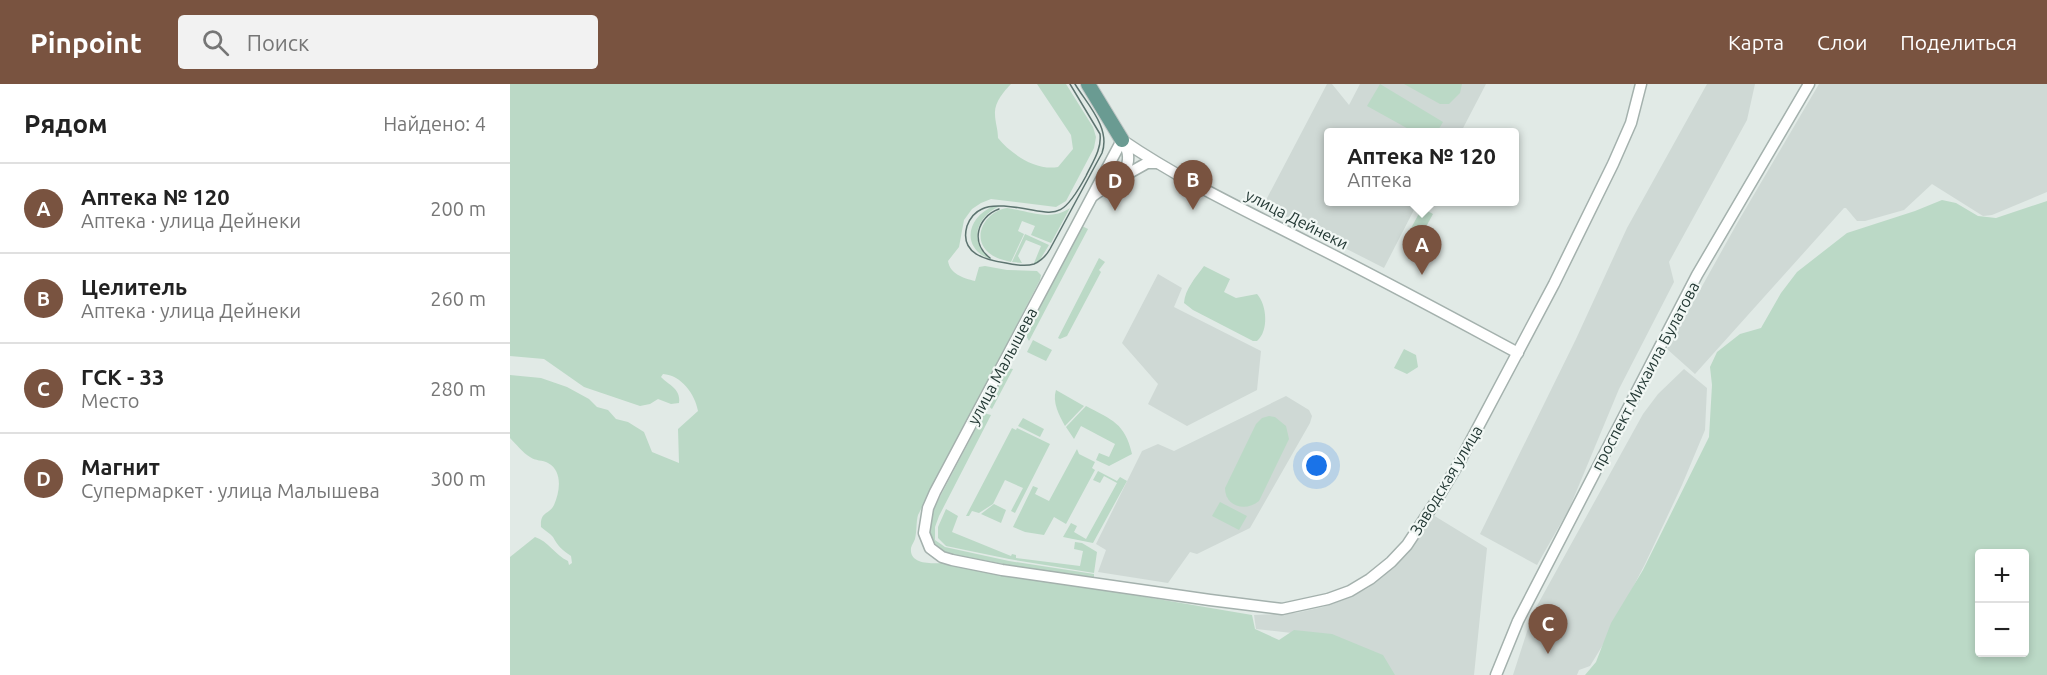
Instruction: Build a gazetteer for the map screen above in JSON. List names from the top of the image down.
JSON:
{
  "streets": {
    "main road": ["улица Дейнеки"],
    "street": ["улица Малышева", "проспект Михаила Булатова", "Заводская улица"]
  },
  "crossings": [
    ["улица Дейнеки", "улица Малышева"],
    ["улица Дейнеки", "Заводская улица"],
    ["улица Малышева", "Заводская улица"]
  ],
  "page": {
    "header": "Pinpoint",
    "search": "Поиск",
    "nav": ["Карта", "Слои", "Поделиться"],
    "heading": ["Рядом", "Найдено: 4"],
    "popup": ["Аптека № 120", "Аптека"],
    "pins": [
      "B",
      "D",
      "A",
      "C"
    ],
    "list": [
      {
        "mark": "A",
        "name": "Аптека № 120",
        "note": "Аптека · улица Дейнеки",
        "value": "200 m"
      },
      {
        "mark": "B",
        "name": "Целитель",
        "note": "Аптека · улица Дейнеки",
        "value": "260 m"
      },
      {
        "mark": "C",
        "name": "ГСК - 33",
        "note": "Место",
        "value": "280 m"
      },
      {
        "mark": "D",
        "name": "Магнит",
        "note": "Супермаркет · улица Малышева",
        "value": "300 m"
      }
    ],
    "map_buttons": ["+", "−"]
  }
}
